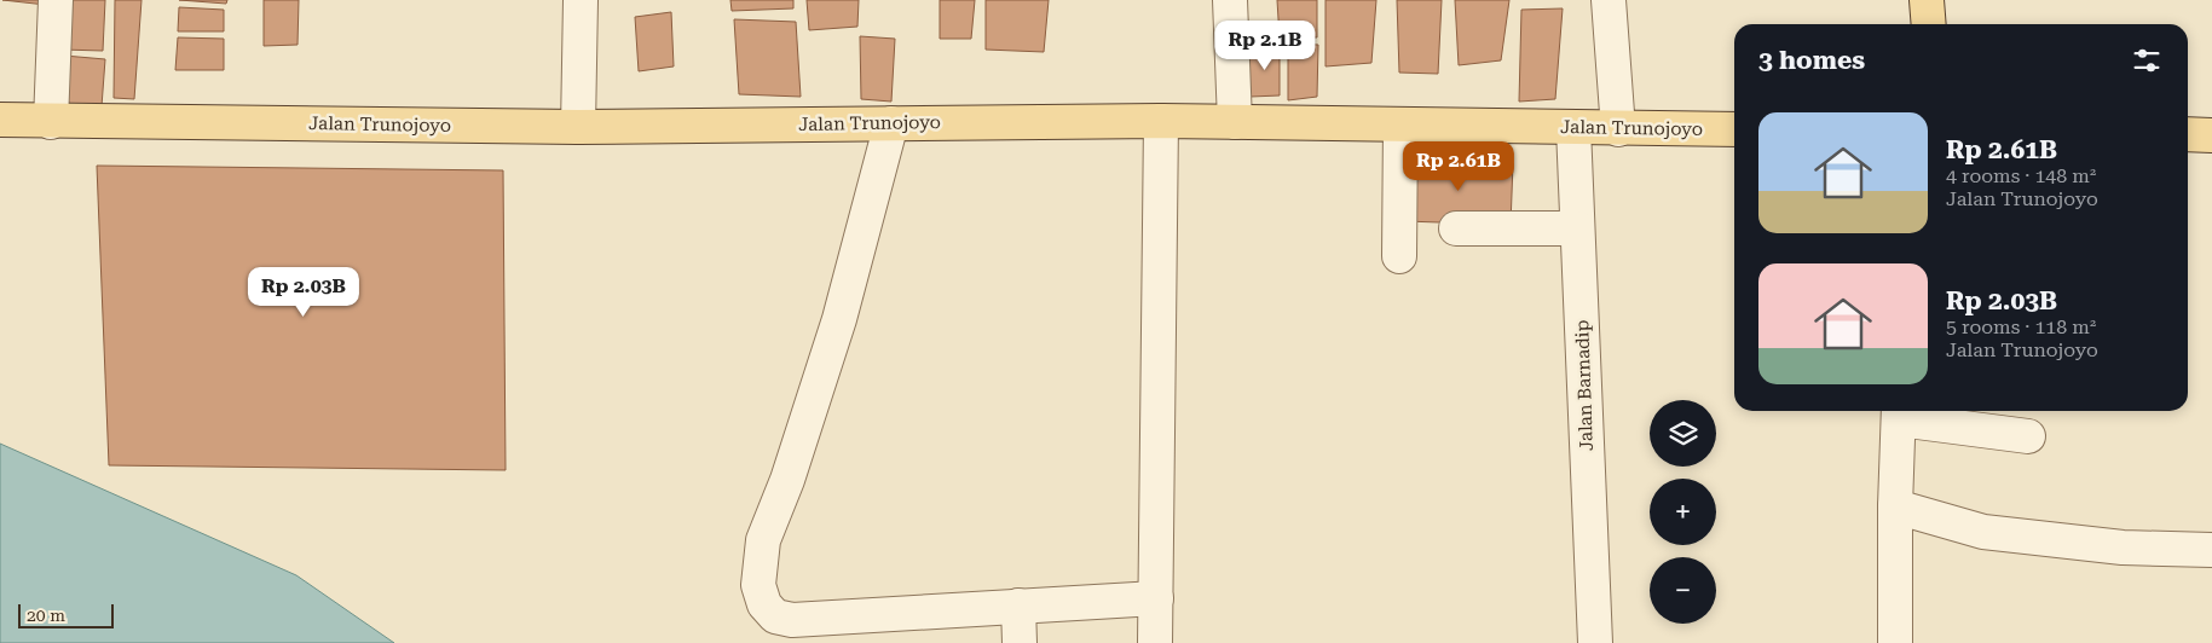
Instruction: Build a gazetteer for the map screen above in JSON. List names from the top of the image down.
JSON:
{
  "streets": {
    "main road": ["Jalan Trunojoyo"],
    "street": ["Jalan Barnadip"]
  },
  "crossings": [
    ["Jalan Trunojoyo", "Jalan Barnadip"]
  ],
  "scale_bar": "20 m",
  "page": {
    "price": ["Rp 2.1B", "Rp 2.61B", "Rp 2.03B"],
    "heading": "3 homes",
    "list": [
      {
        "name": "Rp 2.61B",
        "note": "4 rooms · 148 m² · Jalan Trunojoyo"
      },
      {
        "name": "Rp 2.03B",
        "note": "5 rooms · 118 m² · Jalan Trunojoyo"
      }
    ],
    "map_buttons": ["+", "−"],
    "scale": "20 m"
  }
}
